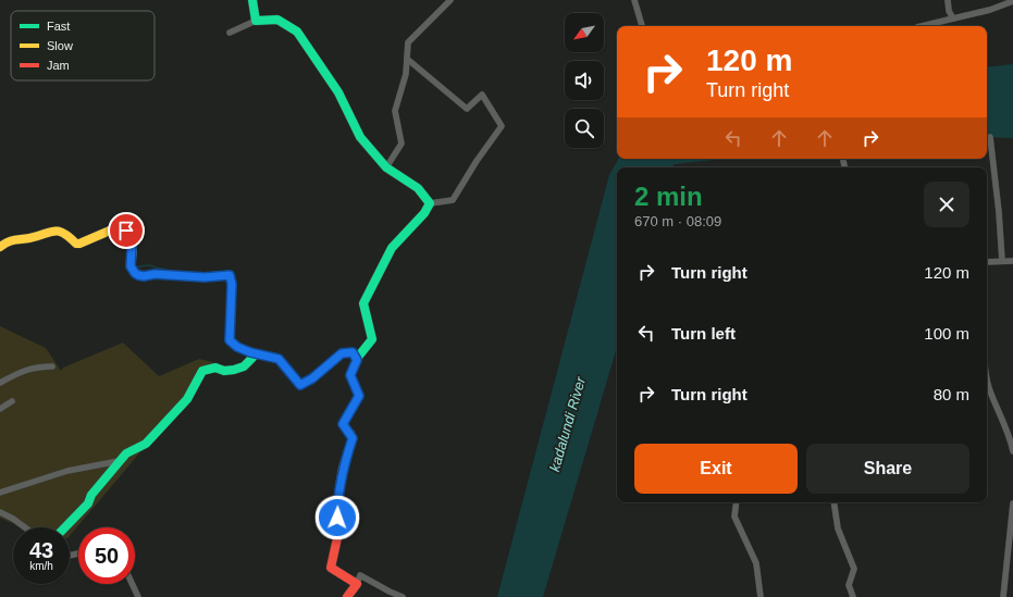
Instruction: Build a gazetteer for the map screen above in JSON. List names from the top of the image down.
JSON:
{
  "water": ["kadalundi River"],
  "legend": ["Fast", "Slow", "Jam"],
  "north": "bottom left",
  "page": {
    "turn": ["120 m", "Turn right"],
    "heading": ["2 min", "670 m · 08:09"],
    "list": [
      {
        "name": "Turn right",
        "value": "120 m"
      },
      {
        "name": "Turn left",
        "value": "100 m"
      },
      {
        "name": "Turn right",
        "value": "80 m"
      }
    ],
    "buttons": ["Exit", "Share"],
    "speed": "43 km/h",
    "limit": "50"
  }
}
